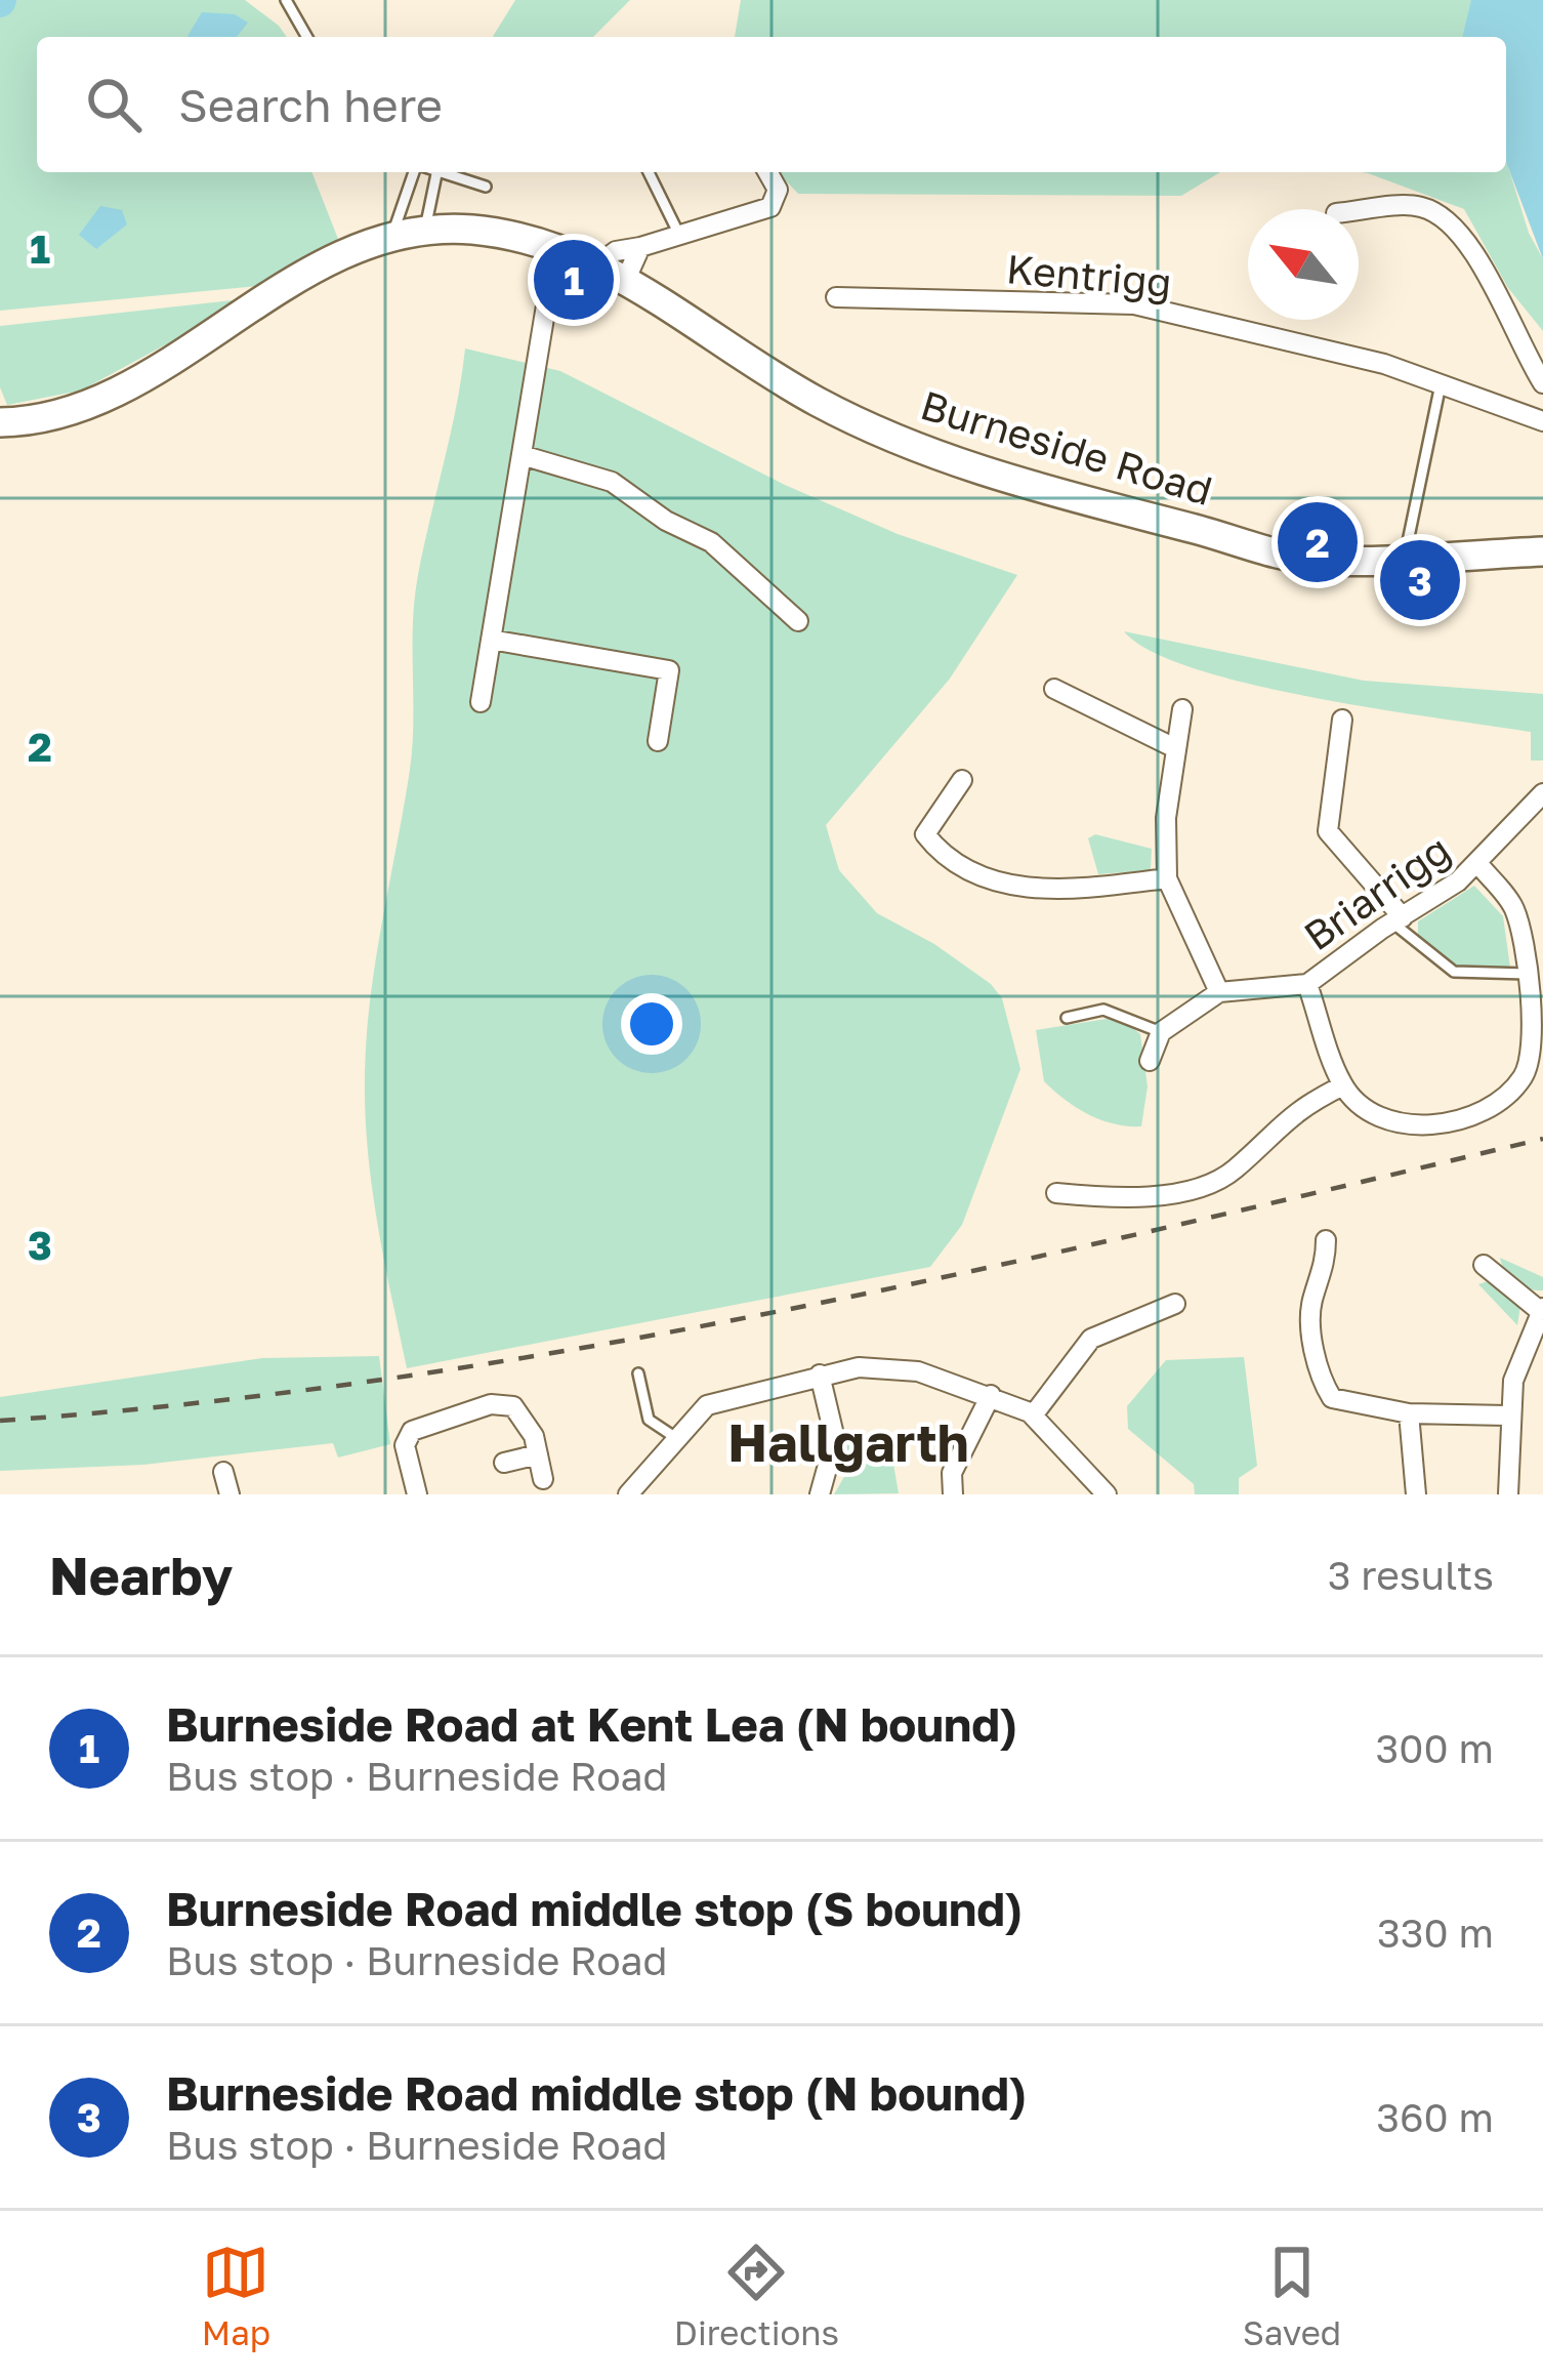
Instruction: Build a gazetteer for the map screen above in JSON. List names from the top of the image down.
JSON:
{
  "streets": {
    "street": ["Kentrigg", "Burneside Road", "Briarrigg"]
  },
  "districts": ["Hallgarth"],
  "north": "top left",
  "page": {
    "search": "Search here",
    "pins": ["1", "2", "3"],
    "heading": ["Nearby", "3 results"],
    "list": [
      {
        "mark": "1",
        "name": "Burneside Road at Kent Lea (N bound)",
        "note": "Bus stop · Burneside Road",
        "value": "300 m"
      },
      {
        "mark": "2",
        "name": "Burneside Road middle stop (S bound)",
        "note": "Bus stop · Burneside Road",
        "value": "330 m"
      },
      {
        "mark": "3",
        "name": "Burneside Road middle stop (N bound)",
        "note": "Bus stop · Burneside Road",
        "value": "360 m"
      }
    ],
    "nav": ["Map", "Directions", "Saved"]
  },
  "grid": {
    "rows": ["1", "2", "3"]
  }
}
